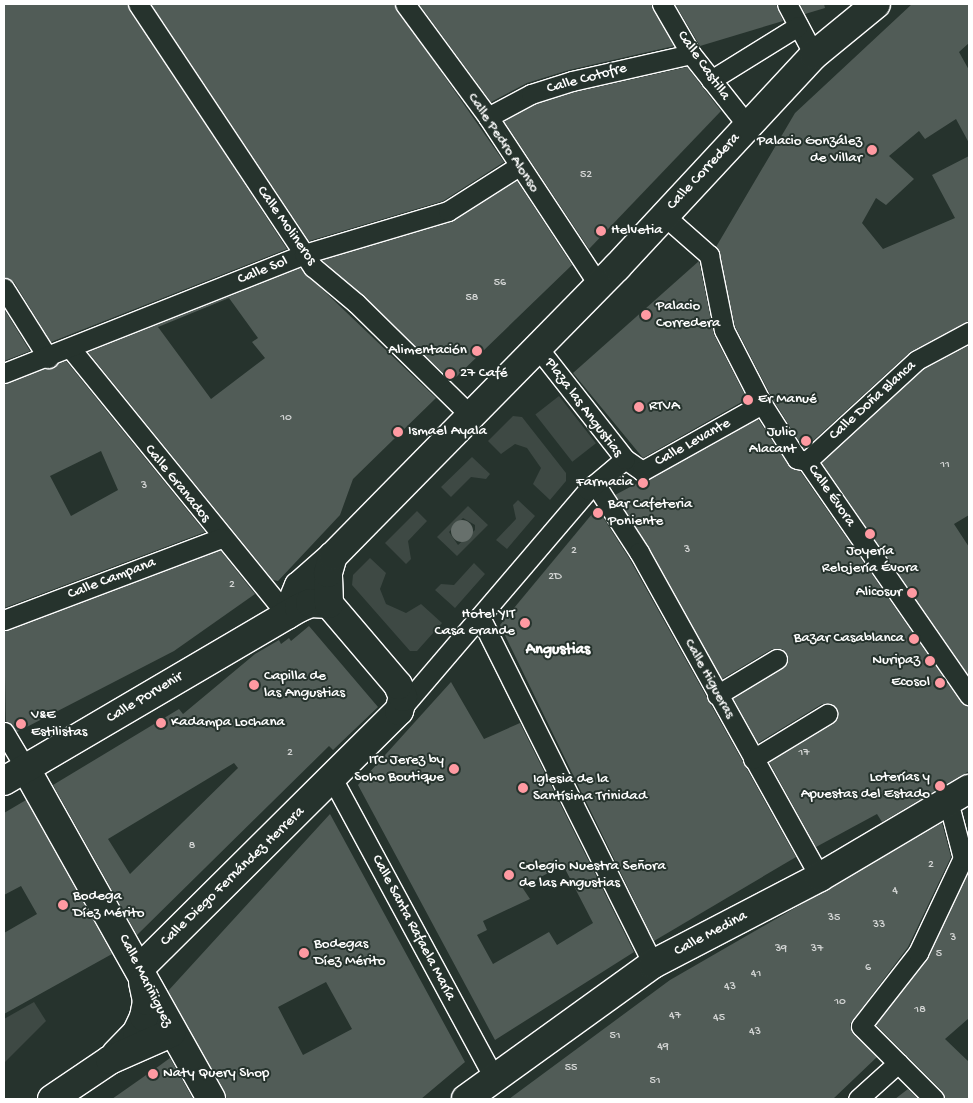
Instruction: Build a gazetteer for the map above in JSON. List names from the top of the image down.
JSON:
{
  "streets": {
    "street": [
      "Calle Castilla",
      "Calle Cotofre",
      "Calle Pedro Alonso",
      "Calle Corredera",
      "Calle Molineros",
      "Calle Sol",
      "Calle Doña Blanca",
      "Plaza las Angustias",
      "Calle Levante",
      "Calle Granados",
      "Calle Évora",
      "Calle Campana",
      "Calle Higueras",
      "Calle Porvenir",
      "Calle Diego Fernández Herrera",
      "Calle Santa Rafaela María",
      "Calle Medina",
      "Calle Mariñiguez"
    ]
  },
  "crossings": [
    ["Calle Castilla", "Calle Cotofre"],
    ["Calle Castilla", "Calle Corredera"],
    ["Calle Cotofre", "Calle Pedro Alonso"],
    ["Calle Pedro Alonso", "Calle Corredera"],
    ["Calle Pedro Alonso", "Calle Sol"],
    ["Calle Corredera", "Plaza las Angustias"],
    ["Calle Molineros", "Calle Sol"],
    ["Calle Molineros", "Plaza las Angustias"],
    ["Calle Sol", "Calle Granados"],
    ["Calle Doña Blanca", "Calle Évora"],
    ["Plaza las Angustias", "Calle Levante"],
    ["Plaza las Angustias", "Calle Higueras"],
    ["Plaza las Angustias", "Calle Diego Fernández Herrera"],
    ["Calle Levante", "Calle Évora"],
    ["Calle Granados", "Calle Campana"],
    ["Calle Granados", "Calle Porvenir"],
    ["Calle Higueras", "Calle Medina"],
    ["Calle Porvenir", "Calle Mariñiguez"],
    ["Calle Diego Fernández Herrera", "Calle Santa Rafaela María"],
    ["Calle Diego Fernández Herrera", "Calle Mariñiguez"],
    ["Calle Santa Rafaela María", "Calle Medina"]
  ],
  "districts": ["Angustias"],
  "places": [
    "Palacio González de Villar",
    "Helvetia",
    "Palacio Corredera",
    "Alimentación",
    "27 Café",
    "Er Manué",
    "RTVA",
    "Ismael Ayala",
    "Julio Alacant",
    "Farmacia",
    "Bar Cafeteria Poniente",
    "Joyería Relojería Évora",
    "Alicosur",
    "Hotel YIT Casa Grande",
    "Bazar Casablanca",
    "Nuripaz",
    "Ecosol",
    "Capilla de las Angustias",
    "Kadampa Lochana",
    "V&E Estilistas",
    "ITC Jerez by Soho Boutique",
    "Loterías y Apuestas del Estado",
    "Iglesia de la Santísima Trinidad",
    "Colegio Nuestra Señora de las Angustias",
    "Bodega Díez Mérito",
    "Bodegas Díez Mérito",
    "Naty Query Shop"
  ],
  "house_numbers": [
    "52",
    "56",
    "58",
    "10",
    "11",
    "3",
    "3",
    "2",
    "2D",
    "2",
    "2",
    "17",
    "8",
    "2",
    "4",
    "35",
    "33",
    "3",
    "39",
    "37",
    "5",
    "6",
    "41",
    "43",
    "10",
    "18",
    "47",
    "45",
    "43",
    "51",
    "49",
    "55",
    "51"
  ]
}
